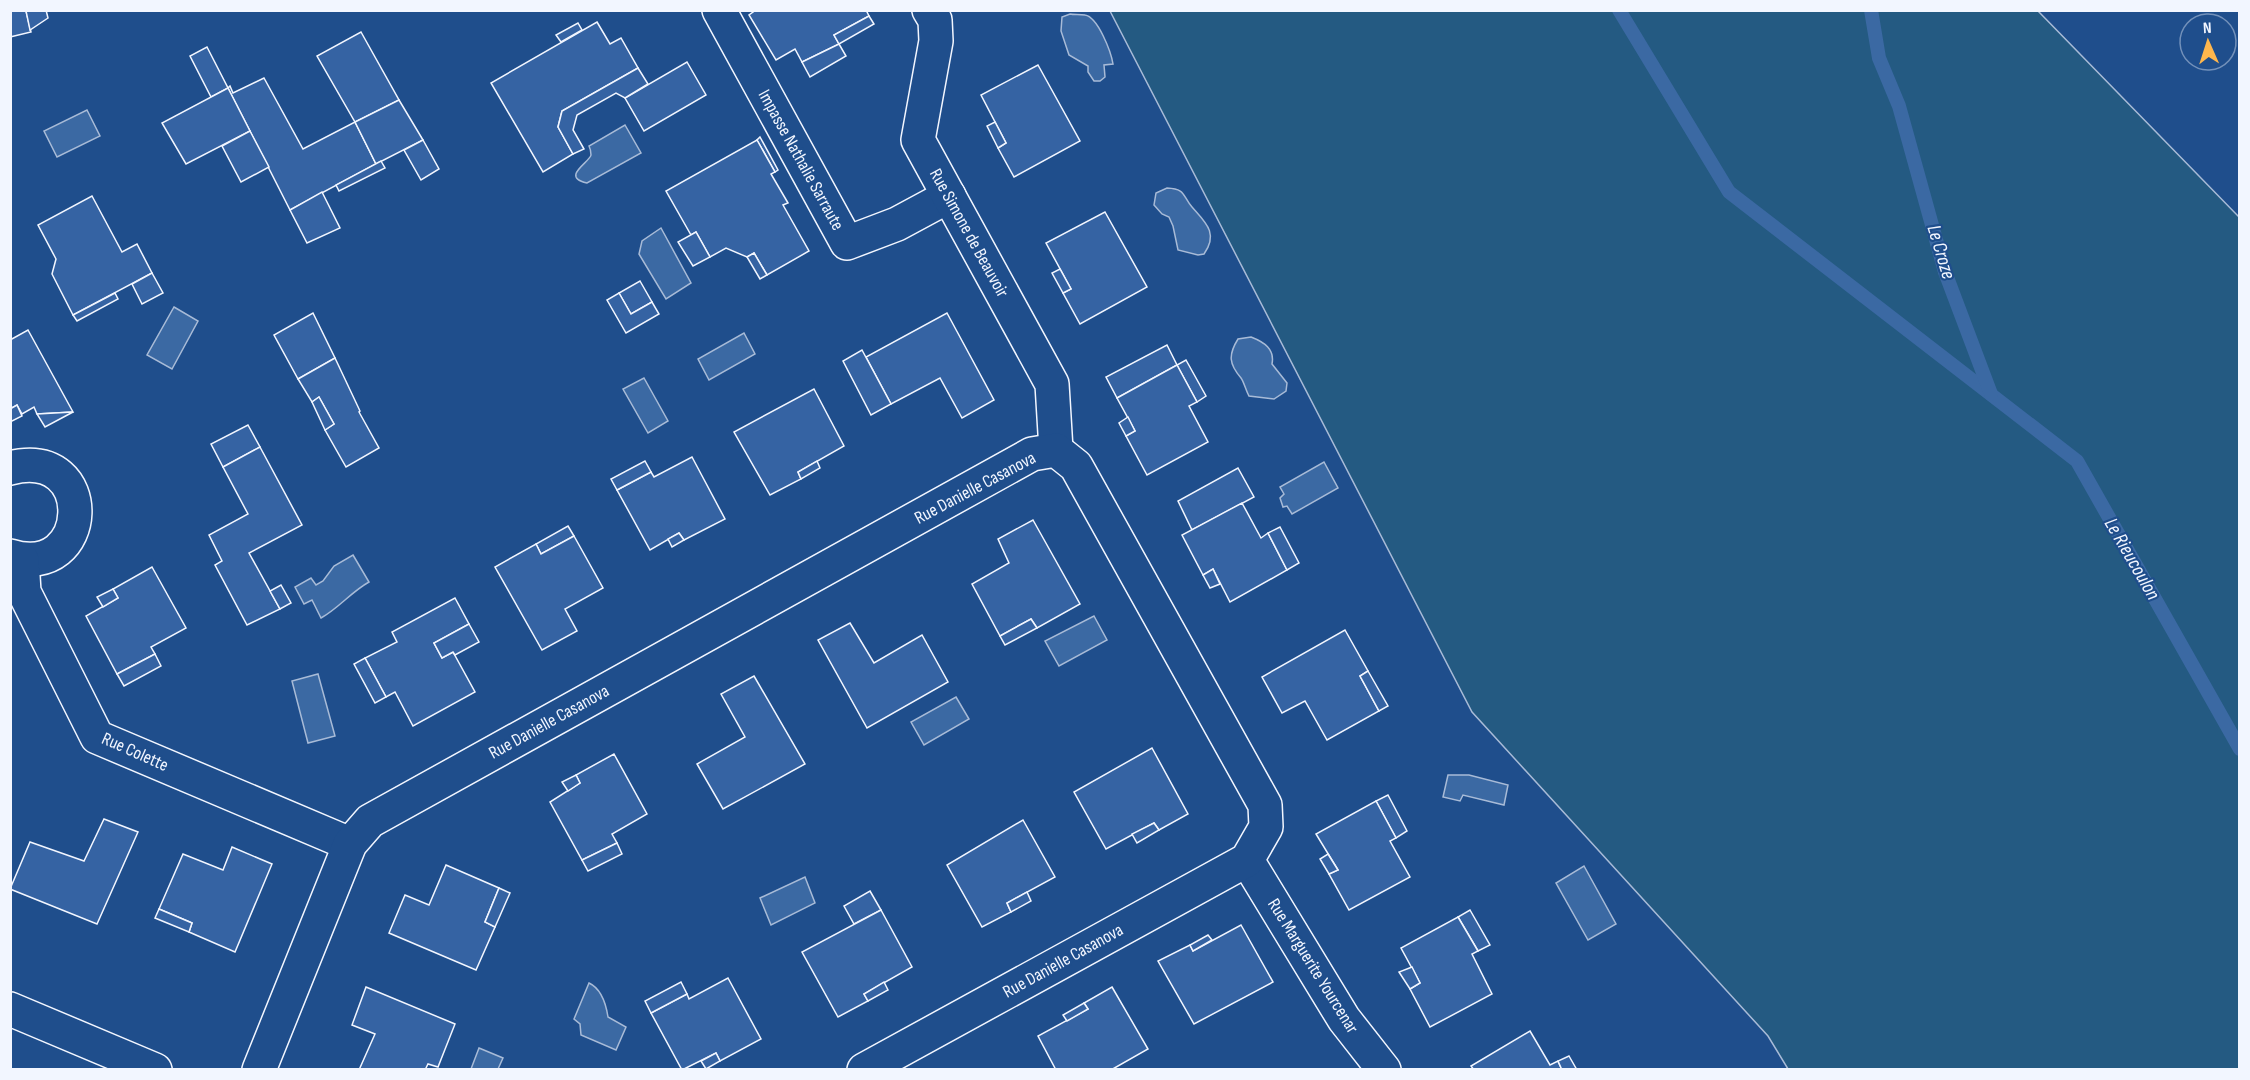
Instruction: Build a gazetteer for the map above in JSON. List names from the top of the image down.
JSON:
{
  "streets": {
    "street": [
      "Impasse Nathalie Sarraute",
      "Rue Simone de Beauvoir",
      "Rue Danielle Casanova",
      "Rue Colette",
      "Rue Marguerite Yourcenar"
    ]
  },
  "crossings": [
    ["Impasse Nathalie Sarraute", "Rue Simone de Beauvoir"],
    ["Rue Simone de Beauvoir", "Rue Danielle Casanova"],
    ["Rue Danielle Casanova", "Rue Colette"],
    ["Rue Danielle Casanova", "Rue Marguerite Yourcenar"]
  ],
  "water": ["Le Croze", "Le Rieucoulon"],
  "north": "top"
}
